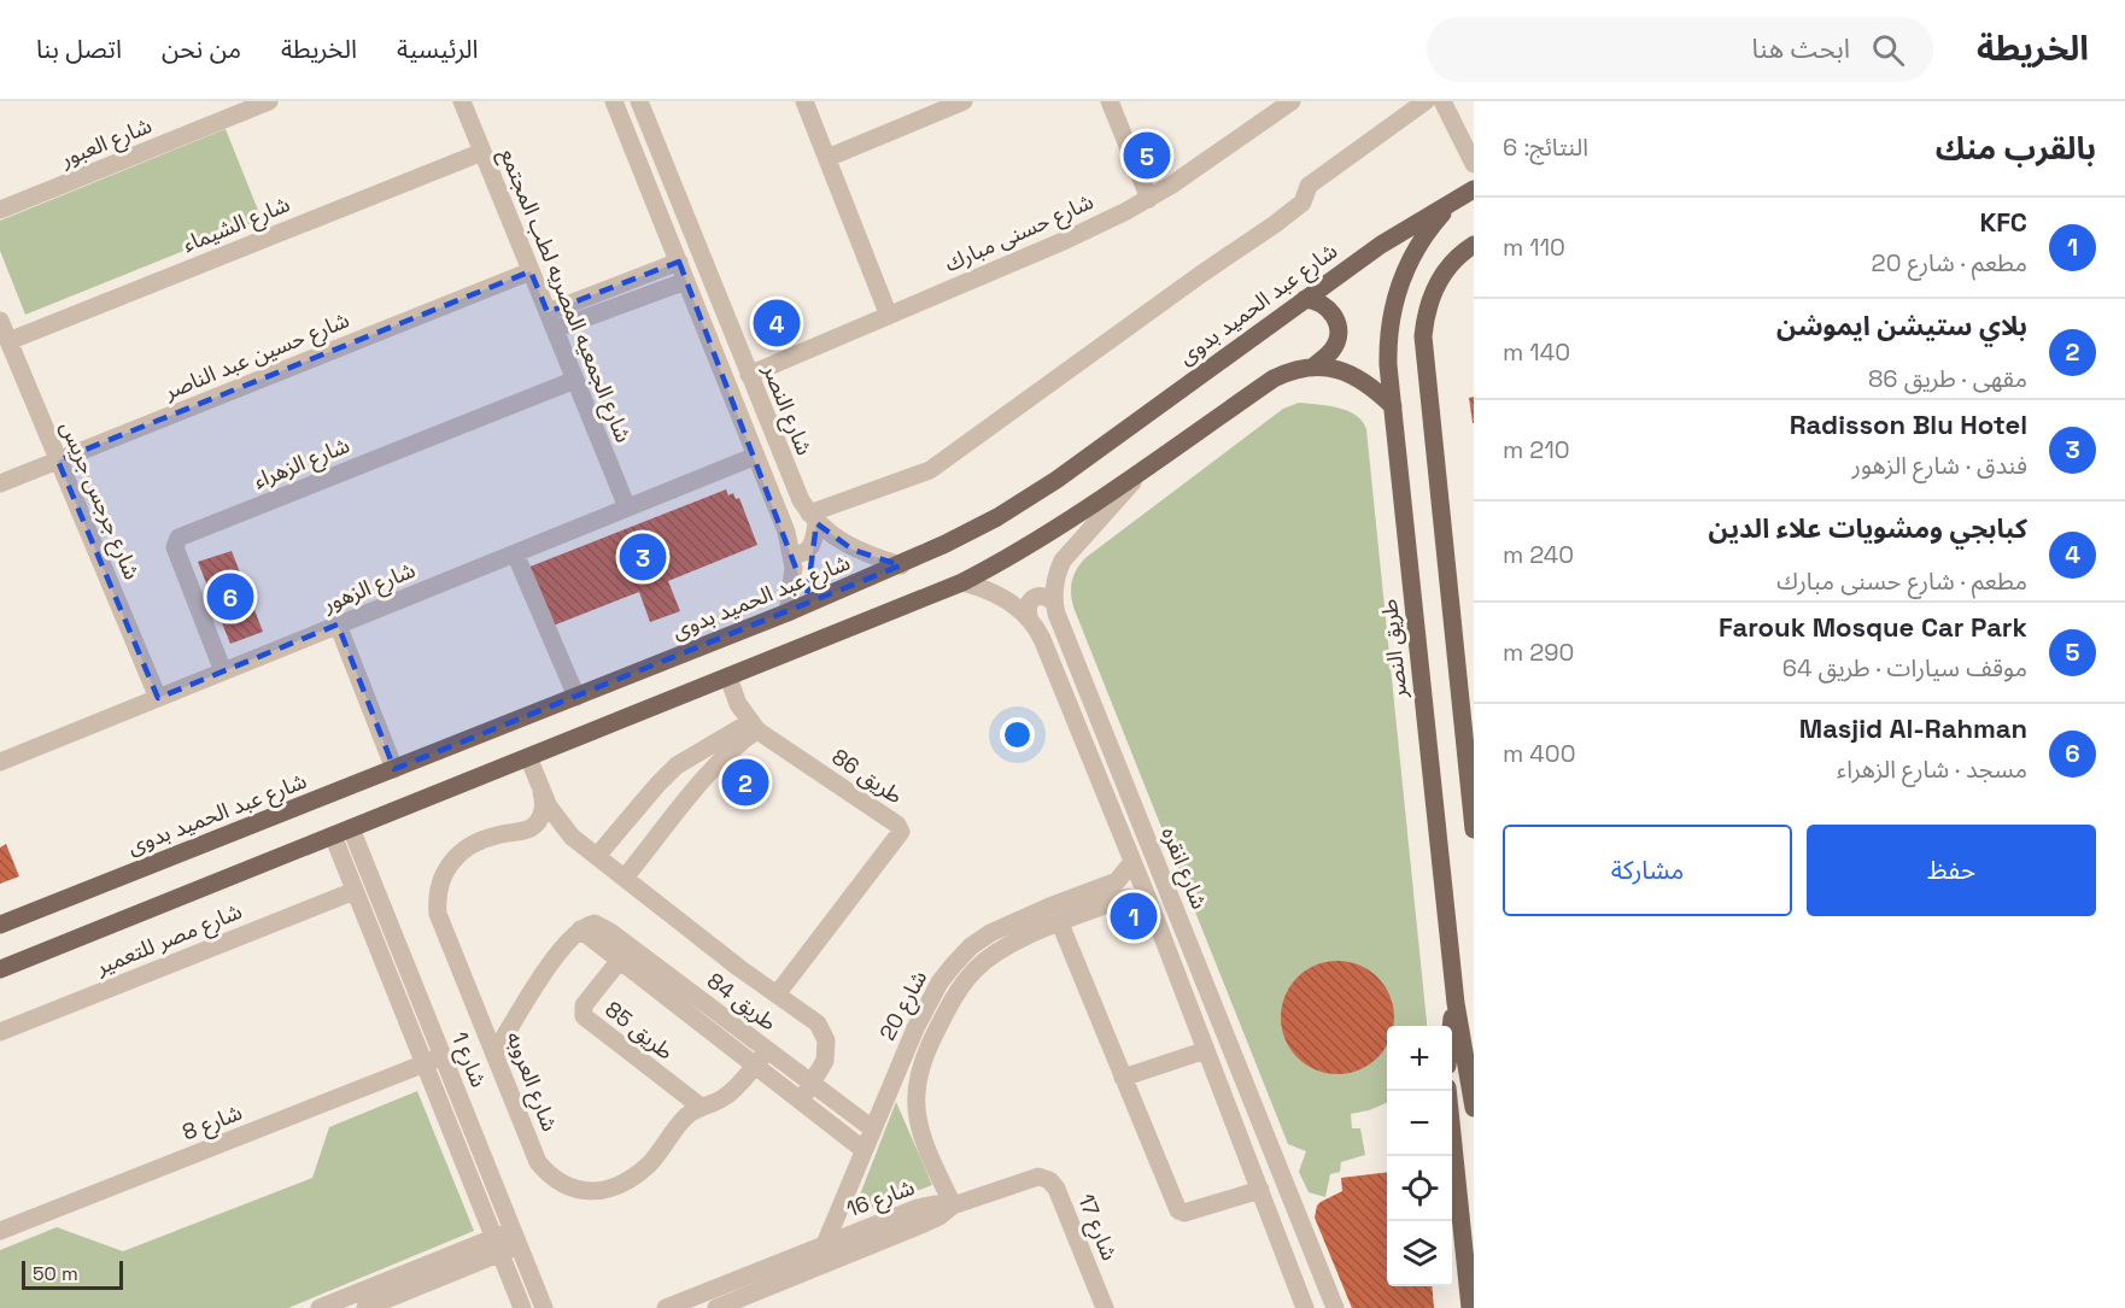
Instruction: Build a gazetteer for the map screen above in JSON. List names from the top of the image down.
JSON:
{
  "streets": {
    "main road": ["شارع عبد الحميد بدوى", "طريق النصر"],
    "street": [
      "شارع العبور",
      "شارع الشيماء",
      "شارع حسنى مبارك",
      "شارع الجمعيه المصريه لطب المجتمع",
      "شارع حسين عبد الناصر",
      "شارع النصر",
      "شارع الزهراء",
      "شارع جرجس جريس",
      "شارع الزهور",
      "طريق 86",
      "شارع انقره",
      "شارع مصر للتعمير",
      "طريق 84",
      "شارع 20",
      "طريق 85",
      "شارع 1",
      "شارع العروبه",
      "شارع 8",
      "شارع 16",
      "شارع 17"
    ]
  },
  "crossings": [
    ["شارع الشيماء", "شارع الجمعيه المصريه لطب المجتمع"],
    ["شارع الشيماء", "شارع جرجس جريس"],
    ["شارع حسنى مبارك", "شارع النصر"],
    ["شارع الجمعيه المصريه لطب المجتمع", "شارع حسين عبد الناصر"],
    ["شارع الجمعيه المصريه لطب المجتمع", "شارع الزهراء"],
    ["شارع الجمعيه المصريه لطب المجتمع", "شارع الزهور"],
    ["شارع عبد الحميد بدوى", "شارع النصر"],
    ["شارع عبد الحميد بدوى", "طريق النصر"],
    ["شارع حسين عبد الناصر", "شارع جرجس جريس"],
    ["شارع الزهراء", "شارع الزهور"],
    ["شارع جرجس جريس", "شارع الزهور"],
    ["شارع انقره", "شارع 20"],
    ["شارع مصر للتعمير", "شارع 1"],
    ["طريق 84", "شارع 20"],
    ["طريق 84", "طريق 85"],
    ["طريق 84", "شارع العروبه"],
    ["شارع 20", "شارع 16"],
    ["شارع 20", "شارع 17"],
    ["طريق 85", "شارع العروبه"],
    ["شارع 1", "شارع 8"],
    ["شارع 16", "شارع 17"]
  ],
  "scale_bar": "50 m",
  "page": {
    "header": "الخريطة",
    "search": "ابحث هنا",
    "nav": [
      "الرئيسية",
      "الخريطة",
      "من نحن",
      "اتصل بنا"
    ],
    "heading": ["بالقرب منك", "النتائج: 6"],
    "pins": [
      "5",
      "4",
      "3",
      "6",
      "2",
      "1"
    ],
    "list": [
      {
        "mark": "1",
        "name": "KFC",
        "note": "مطعم · شارع 20",
        "value": "110 m"
      },
      {
        "mark": "2",
        "name": "بلاي ستيشن ايموشن",
        "note": "مقهى · طريق 86",
        "value": "140 m"
      },
      {
        "mark": "3",
        "name": "Radisson Blu Hotel",
        "note": "فندق · شارع الزهور",
        "value": "210 m"
      },
      {
        "mark": "4",
        "name": "كبابجي ومشويات علاء الدين",
        "note": "مطعم · شارع حسنى مبارك",
        "value": "240 m"
      },
      {
        "mark": "5",
        "name": "Farouk Mosque Car Park",
        "note": "موقف سيارات · طريق 64",
        "value": "290 m"
      },
      {
        "mark": "6",
        "name": "Masjid Al-Rahman",
        "note": "مسجد · شارع الزهراء",
        "value": "400 m"
      }
    ],
    "buttons": ["حفظ", "مشاركة"],
    "map_buttons": ["+", "−"],
    "scale": "50 m"
  }
}
